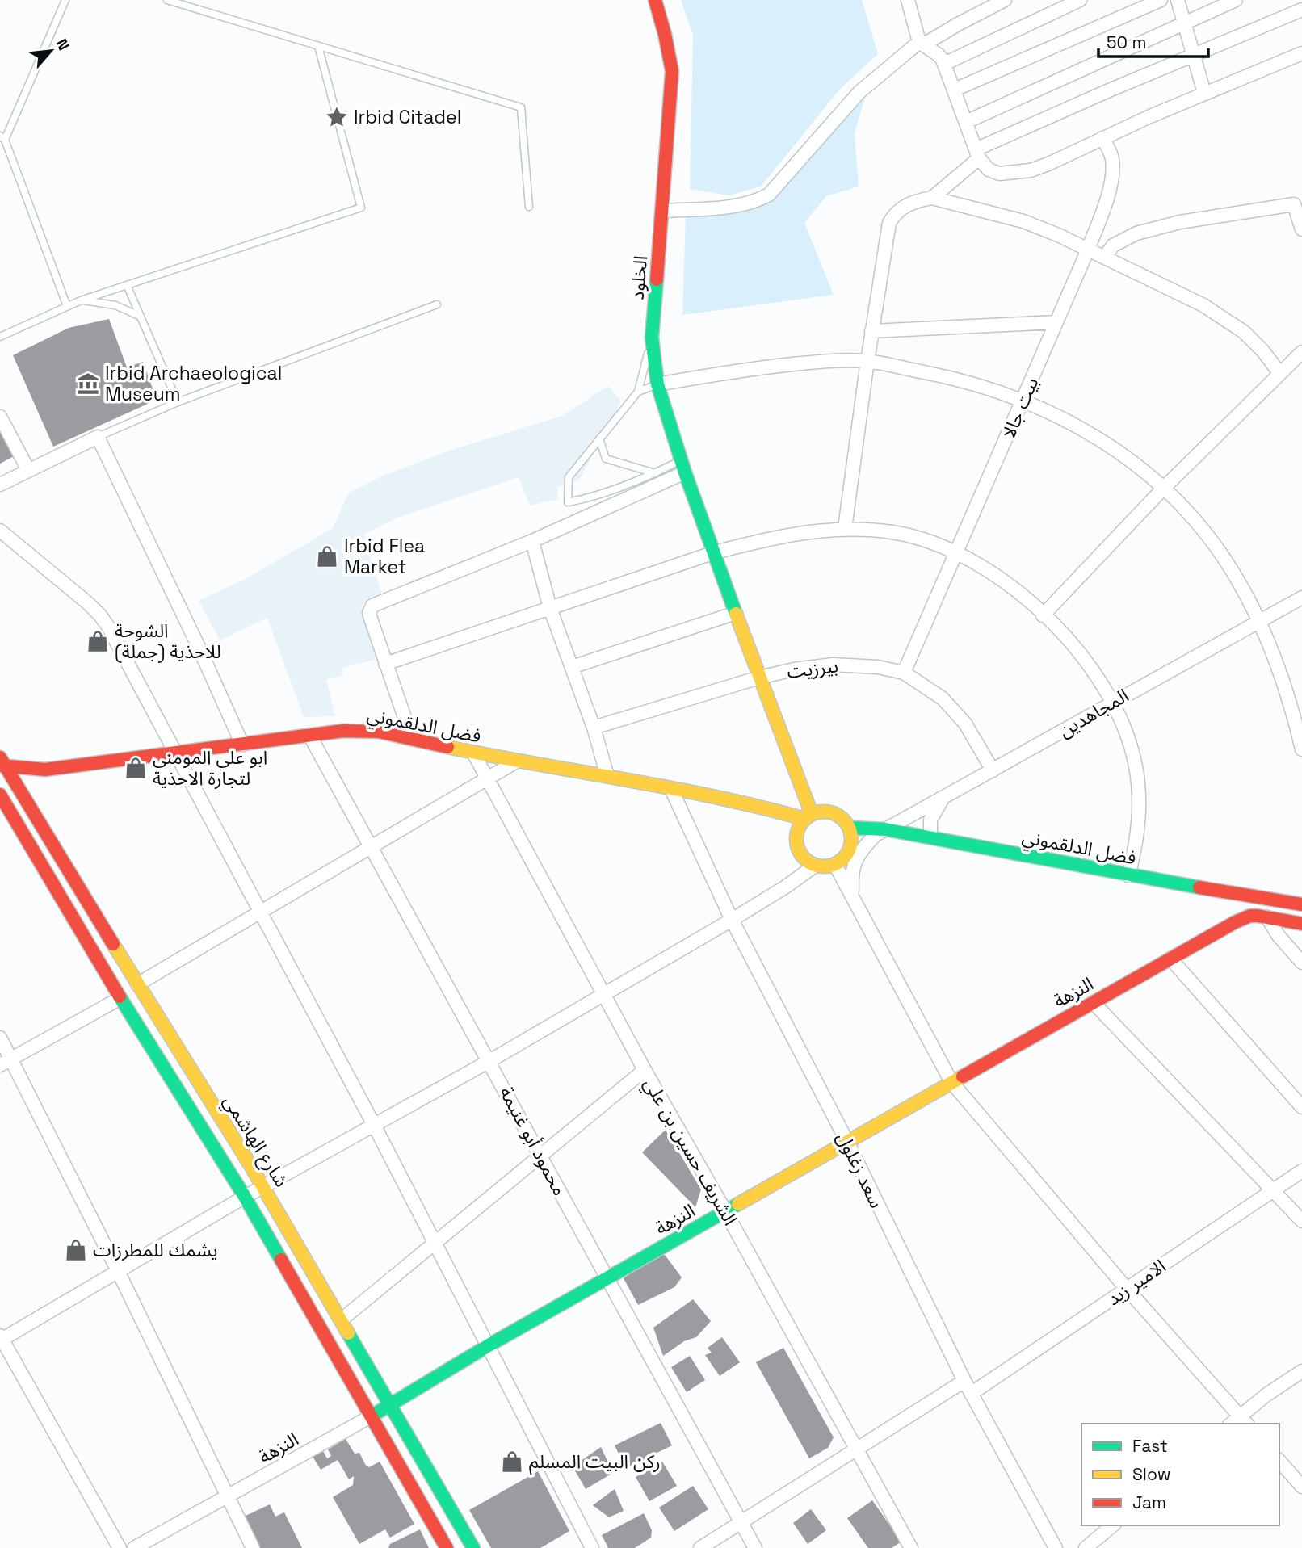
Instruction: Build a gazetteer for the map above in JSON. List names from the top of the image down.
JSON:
{
  "streets": {
    "main road": [
      "الخلود",
      "فضل الدلقموني",
      "النزهة",
      "شارع الهاشمي"
    ],
    "street": [
      "بيت جالا",
      "بيرزيت",
      "المجاهدين",
      "محمود أبو غنيمة",
      "الشريف حسين بن علي",
      "سعد زغلول",
      "الامير زيد"
    ]
  },
  "crossings": [
    ["الخلود", "بيرزيت"],
    ["الخلود", "فضل الدلقموني"],
    ["بيت جالا", "بيرزيت"],
    ["بيرزيت", "المجاهدين"],
    ["المجاهدين", "فضل الدلقموني"],
    ["فضل الدلقموني", "شارع الهاشمي"],
    ["فضل الدلقموني", "محمود أبو غنيمة"],
    ["فضل الدلقموني", "الشريف حسين بن علي"],
    ["فضل الدلقموني", "سعد زغلول"],
    ["النزهة", "شارع الهاشمي"],
    ["النزهة", "محمود أبو غنيمة"],
    ["النزهة", "الشريف حسين بن علي"],
    ["النزهة", "سعد زغلول"],
    ["سعد زغلول", "الامير زيد"]
  ],
  "places": {
    "place": ["Irbid Citadel"],
    "museum": ["Irbid Archaeological Museum"],
    "shop": [
      "Irbid Flea Market",
      "الشوحة للاحذية (جملة)",
      "ابو علي المومني لتجارة الاحذية",
      "يشمك للمطرزات",
      "ركن البيت المسلم"
    ]
  },
  "legend": ["Fast", "Slow", "Jam"],
  "scale_bar": "50 m",
  "north": "top right"
}
